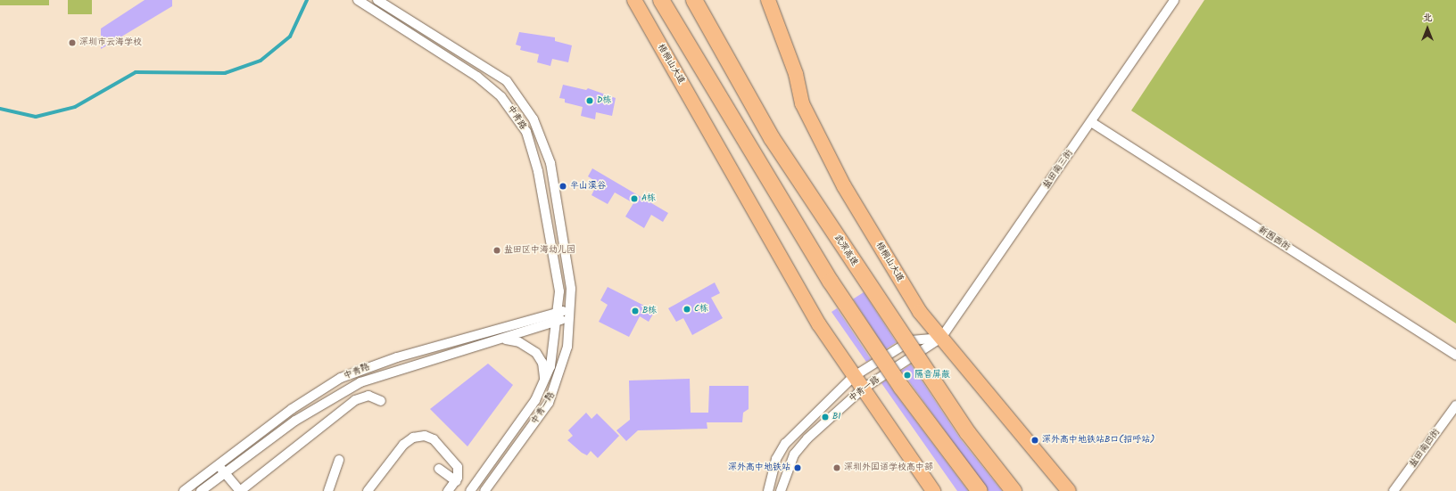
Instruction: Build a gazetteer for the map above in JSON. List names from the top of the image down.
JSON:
{
  "streets": {
    "highway": ["武深高速"],
    "main road": ["梧桐山大道"],
    "street": [
      "中青路",
      "盐田南三街",
      "新围西街",
      "中青一路",
      "盐田南四街"
    ]
  },
  "crossings": [
    ["梧桐山大道", "盐田南三街"],
    ["梧桐山大道", "中青一路"],
    ["中青路", "中青一路"],
    ["盐田南三街", "新围西街"],
    ["盐田南三街", "中青一路"]
  ],
  "places": [
    "深圳市云海学校",
    "D栋",
    "半山溪谷",
    "A栋",
    "盐田区中海幼儿园",
    "C栋",
    "B栋",
    "隔音屏蔽",
    "B1",
    "深外高中地铁站B口(招呼站)",
    "深外高中地铁站",
    "深圳外国语学校高中部"
  ],
  "north": "top"
}
